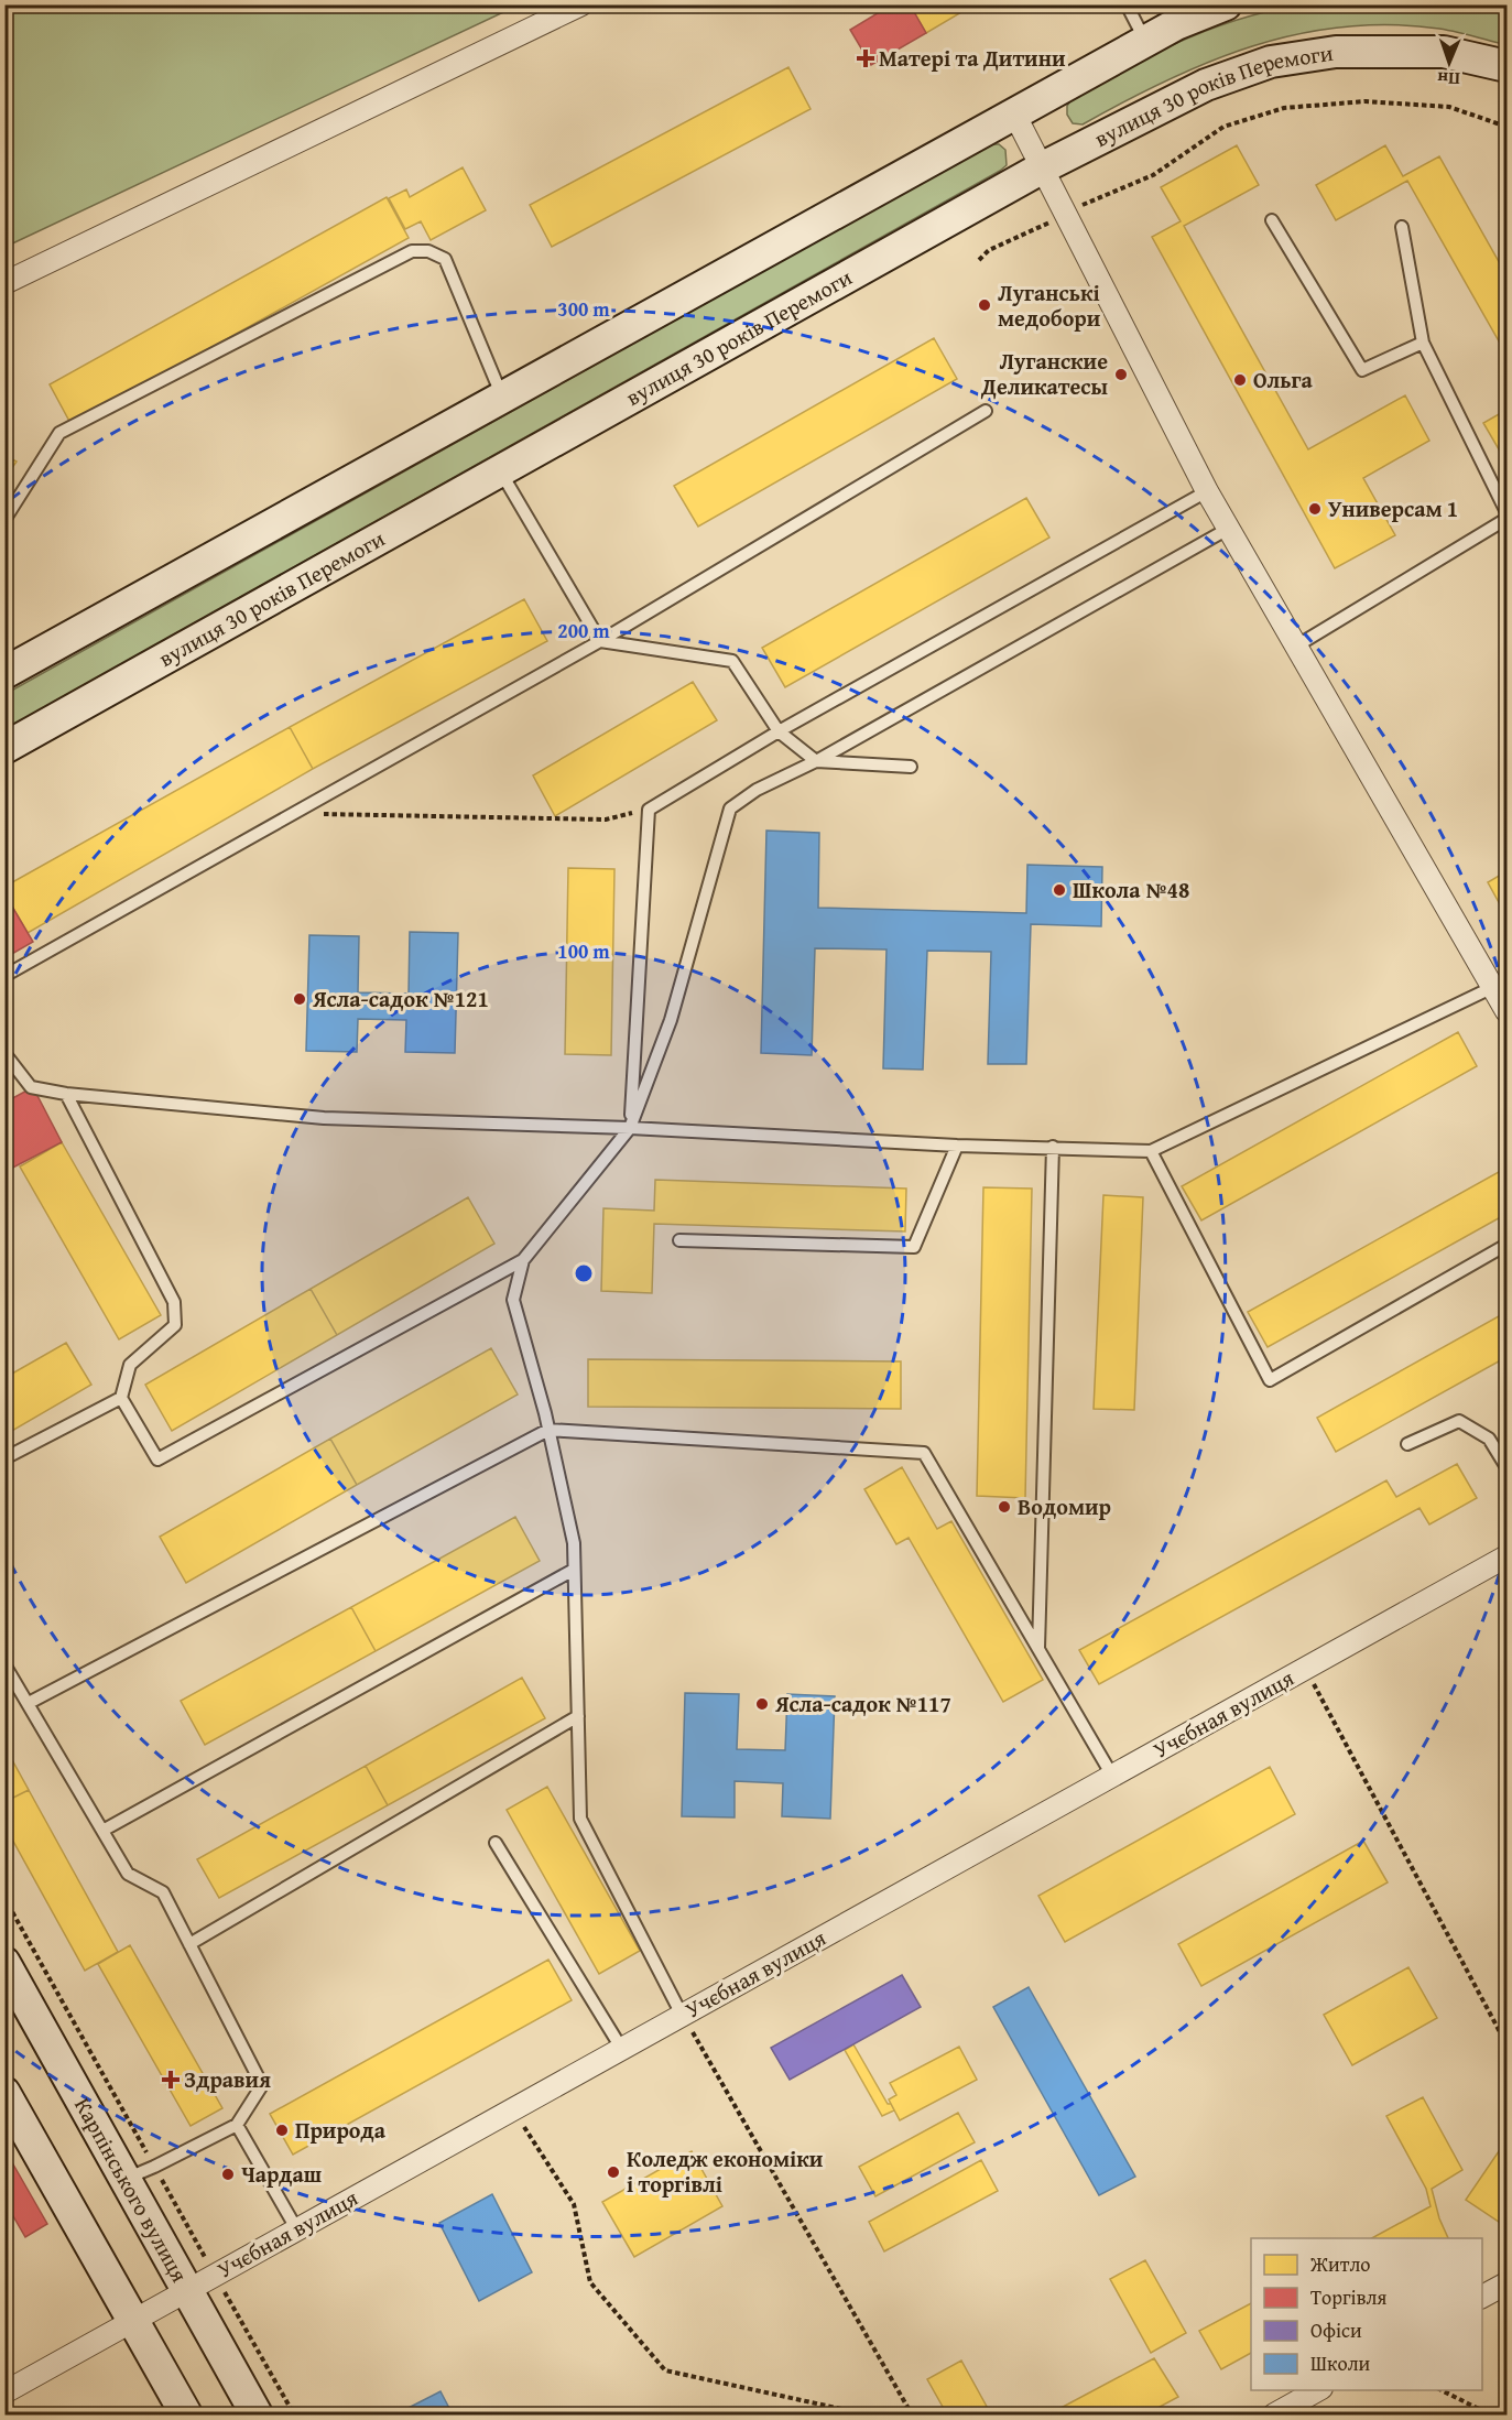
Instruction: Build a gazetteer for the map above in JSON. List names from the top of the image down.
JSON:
{
  "streets": {
    "street": ["вулиця 30 років Перемоги", "Учєбная вулиця", "Карпінського вулиця"]
  },
  "crossings": [
    ["Учєбная вулиця", "Карпінського вулиця"]
  ],
  "places": {
    "health": ["Матері та Дитини", "Здравия"],
    "other": [
      "Луганські медобори",
      "Луганские Деликатесы",
      "Ольга",
      "Универсам 1",
      "Школа №48",
      "Ясла-садок №121",
      "Водомир",
      "Ясла-садок №117",
      "Природа",
      "Коледж економіки і торгівлі",
      "Чардаш"
    ]
  },
  "legend": [
    "Житло",
    "Торгівля",
    "Офіси",
    "Школи"
  ],
  "north": "bottom",
  "rings": ["300 m", "200 m", "100 m"]
}
